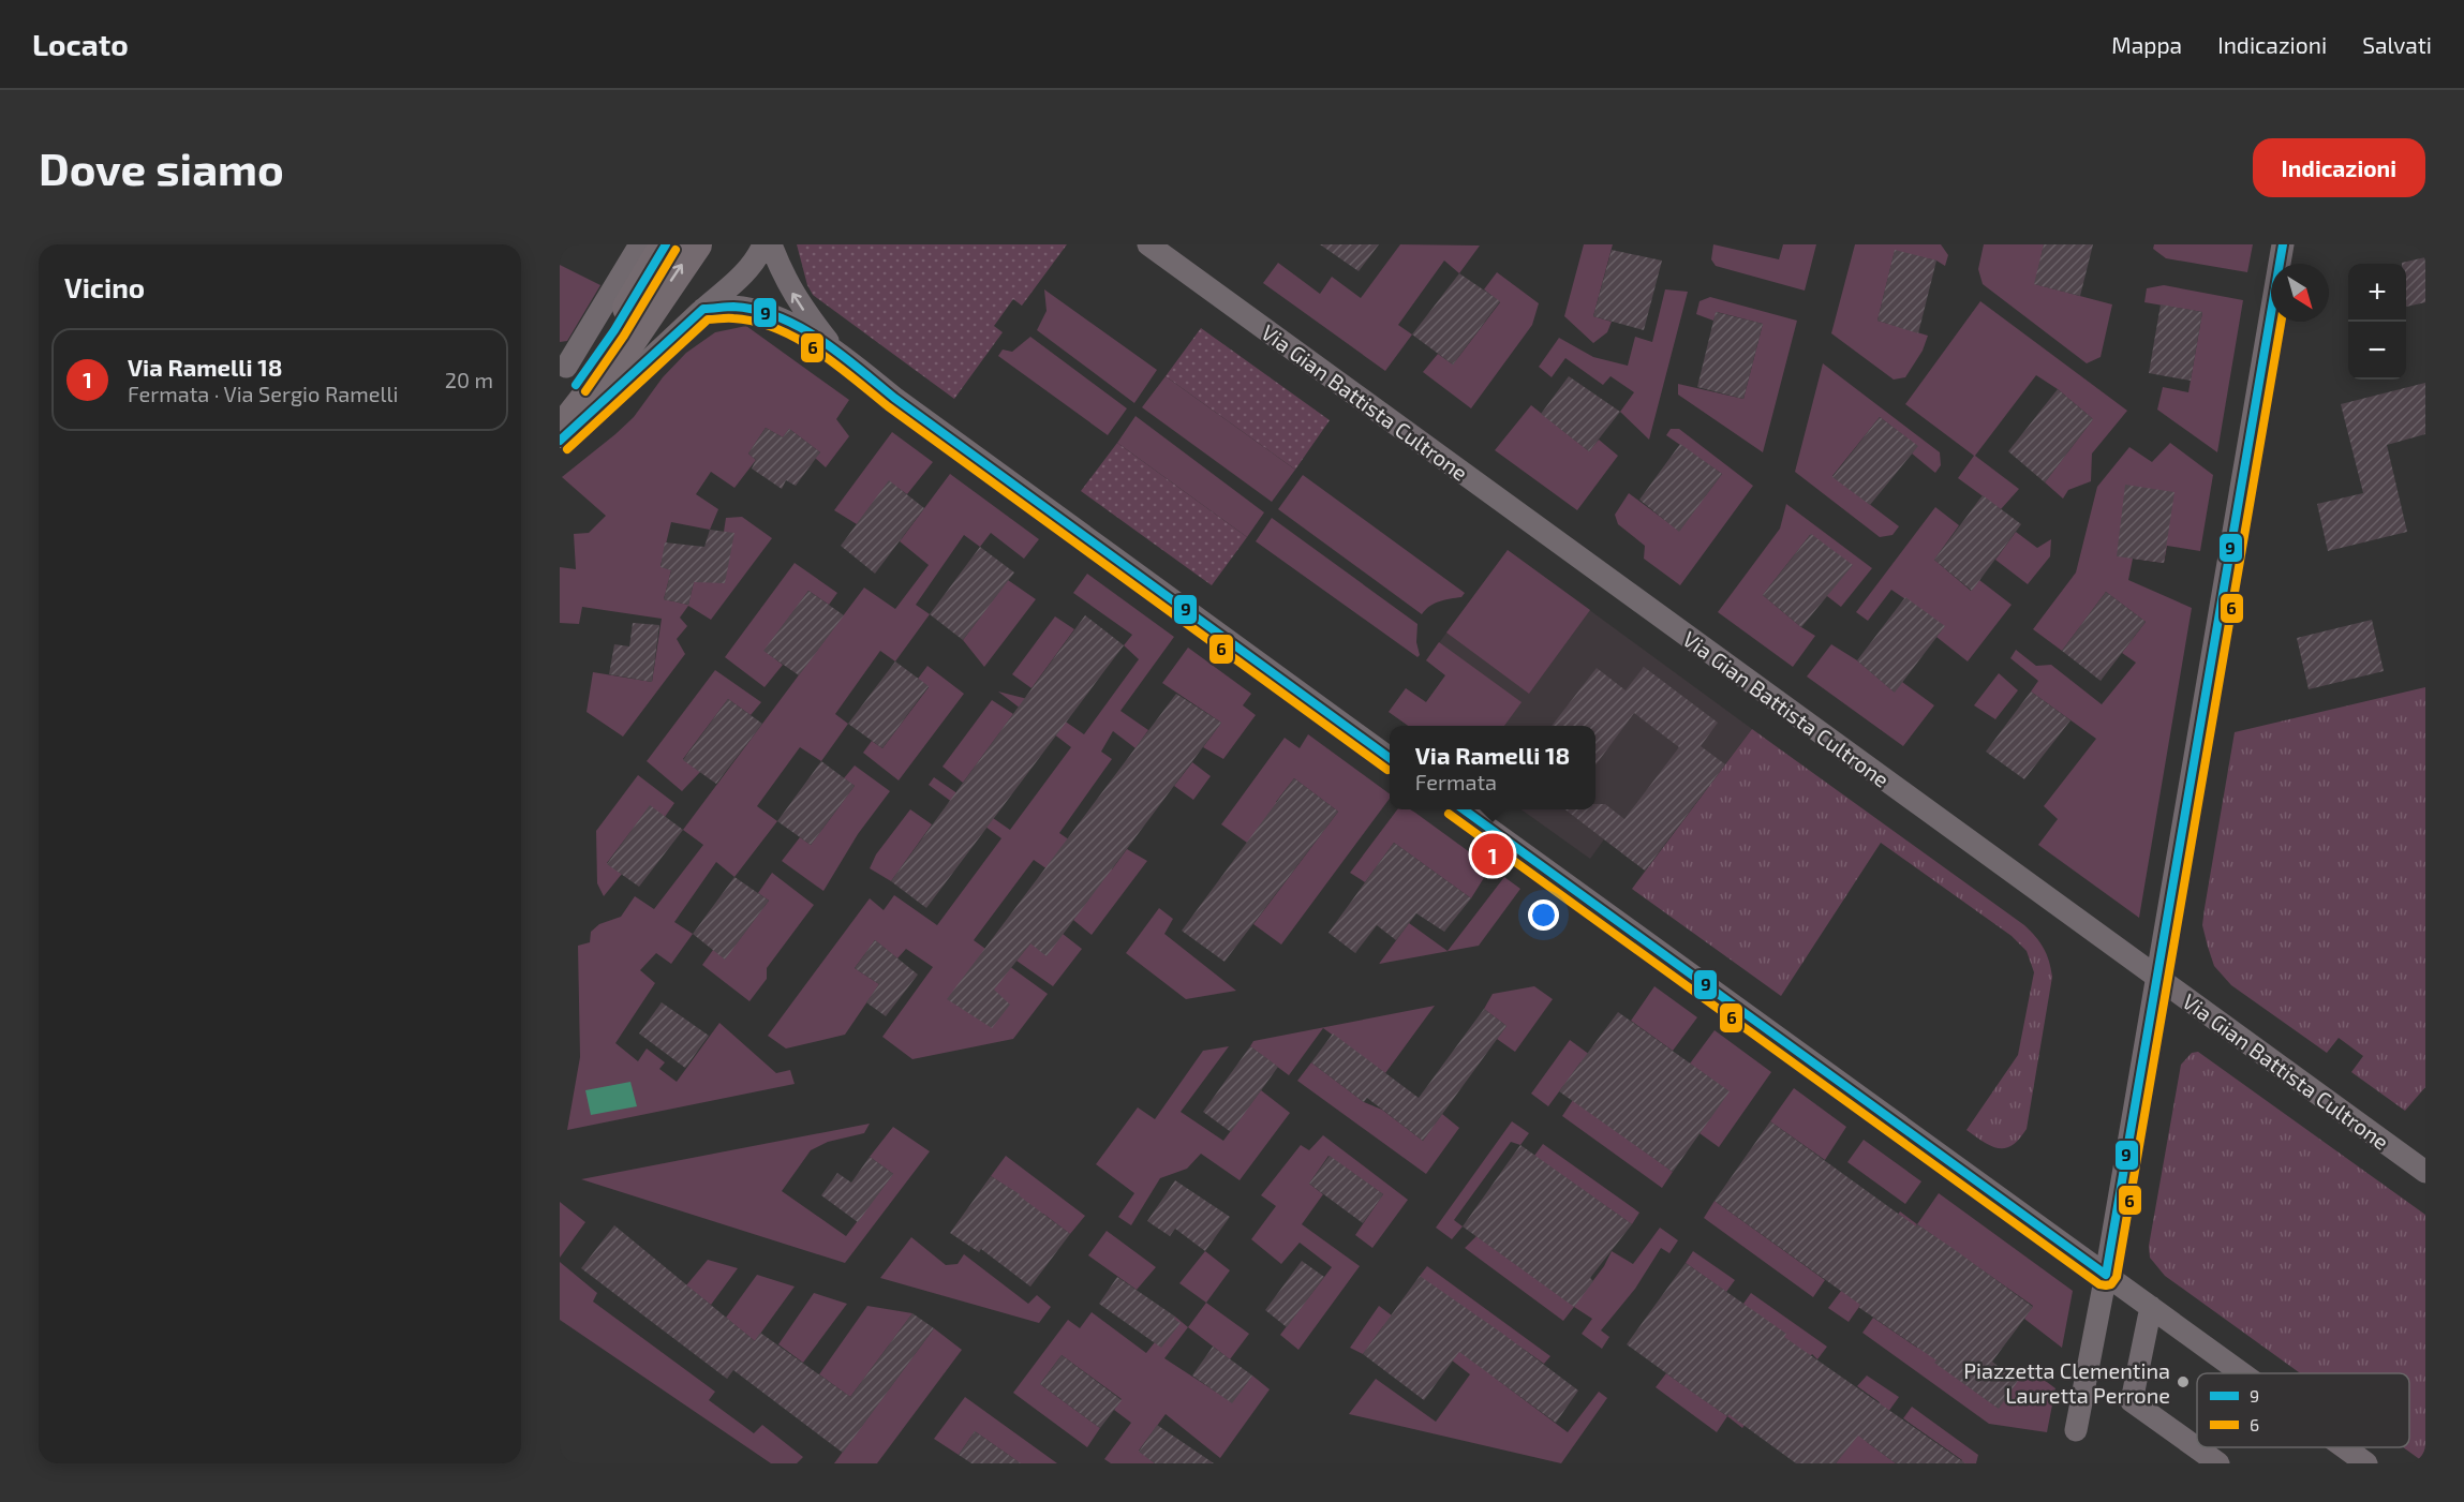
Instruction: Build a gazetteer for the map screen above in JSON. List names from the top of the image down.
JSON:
{
  "streets": {
    "street": ["Via Gian Battista Cultrone"]
  },
  "places": ["Piazzetta Clementina Lauretta Perrone"],
  "lines": ["transit line 9", "transit line 6"],
  "legend": ["9", "6"],
  "north": "bottom right",
  "page": {
    "header": "Locato",
    "nav": ["Mappa", "Indicazioni", "Salvati"],
    "buttons": "Indicazioni",
    "title": "Dove siamo",
    "heading": "Vicino",
    "map_buttons": ["+", "−"],
    "list": [
      {
        "mark": "1",
        "name": "Via Ramelli 18",
        "note": "Fermata · Via Sergio Ramelli",
        "value": "20 m"
      }
    ],
    "popup": ["Via Ramelli 18", "Fermata"],
    "pins": "1"
  }
}
